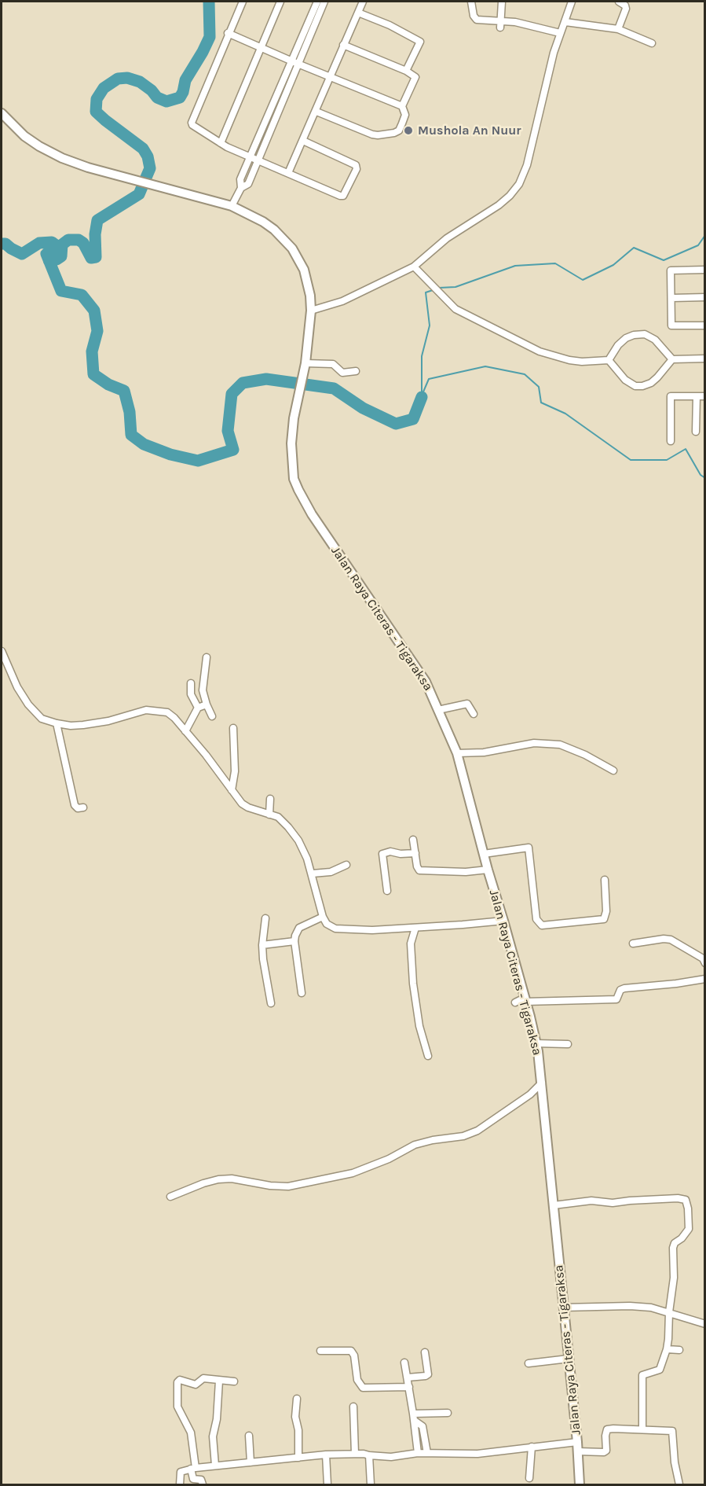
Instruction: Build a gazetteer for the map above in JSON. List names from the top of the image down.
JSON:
{
  "streets": {
    "main road": ["Jalan Raya Citeras - Tigaraksa"]
  },
  "places": ["Mushola An Nuur"]
}
